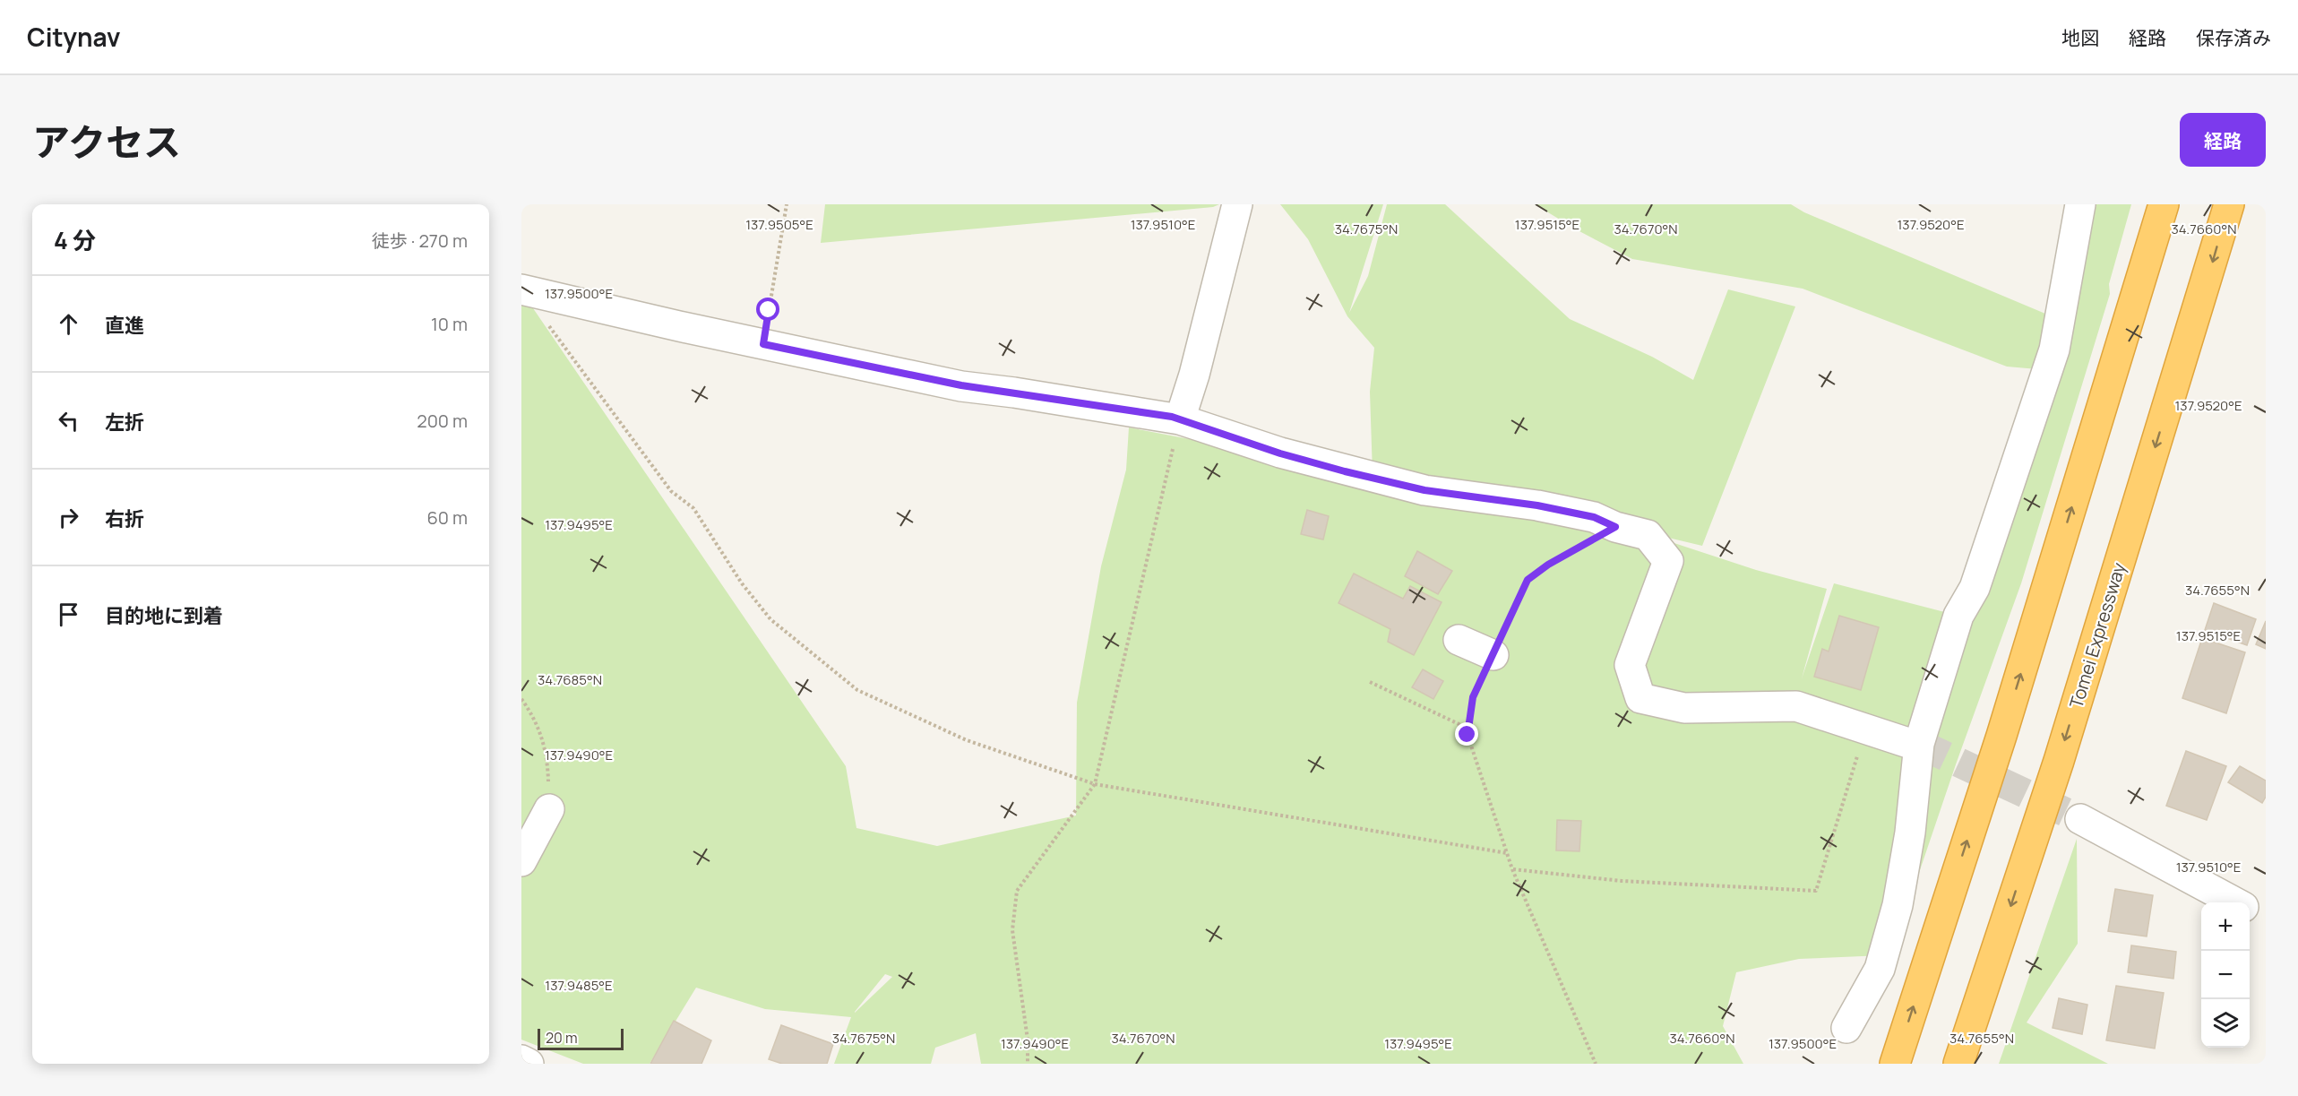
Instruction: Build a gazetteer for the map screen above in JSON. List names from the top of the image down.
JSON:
{
  "streets": {
    "highway": ["Tomei Expressway"]
  },
  "scale_bar": "20 m",
  "page": {
    "header": "Citynav",
    "nav": ["地図", "経路", "保存済み"],
    "title": "アクセス",
    "buttons": "経路",
    "heading": ["4 分", "徒歩 · 270 m"],
    "list": [
      ["直進", "10 m"],
      ["左折", "200 m"],
      ["右折", "60 m"],
      "目的地に到着"
    ],
    "map_buttons": ["+", "−"],
    "scale": "20 m"
  },
  "coordinates": [
    "137.9520°E",
    "137.9505°E",
    "137.9510°E",
    "137.9515°E",
    "34.7660°N",
    "34.7675°N",
    "34.7670°N",
    "137.9500°E",
    "137.9495°E",
    "34.7655°N",
    "34.7685°N",
    "137.9490°E",
    "137.9485°E"
  ]
}
